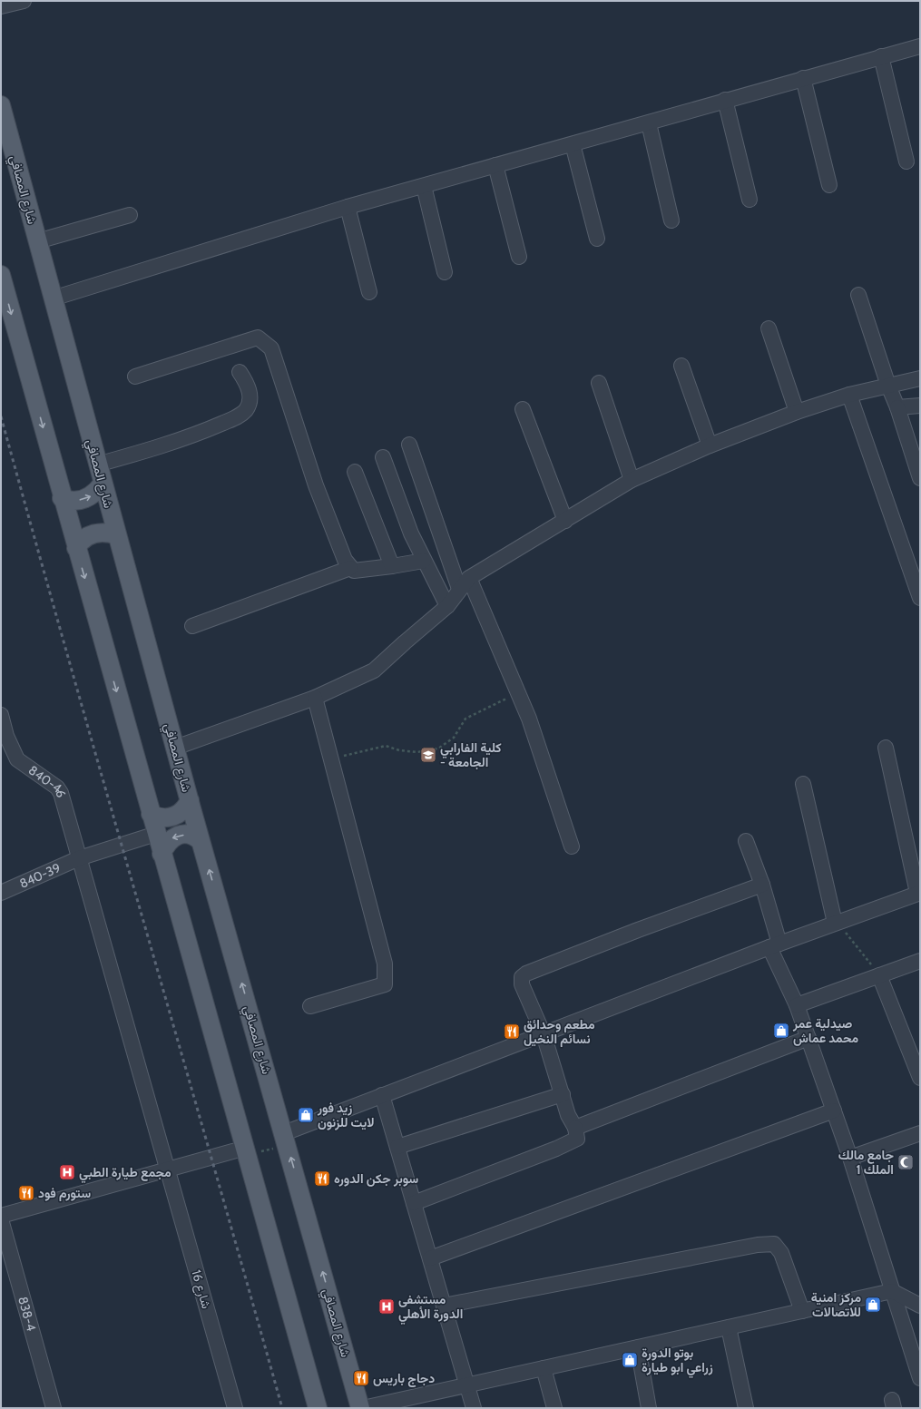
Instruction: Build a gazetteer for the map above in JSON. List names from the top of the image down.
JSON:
{
  "streets": {
    "main road": ["شارع المصافي"],
    "street": [
      "840-46",
      "840-39",
      "شارع 16",
      "838-4"
    ]
  },
  "crossings": [
    ["840-46", "840-39"],
    ["840-46", "شارع 16"]
  ],
  "places": {
    "school or university": ["كلية الفارابي - الجامعة"],
    "shop": [
      "صيدلية عمر محمد عماش",
      "زيد فور لايت للزنون",
      "مركز امنية للاتصالات",
      "بوتو الدورة زراعي ابو طيارة"
    ],
    "restaurant": [
      "مطعم وحدائق نسائم النخيل",
      "سوبر جكن الدوره",
      "ستورم فود",
      "دجاج باريس"
    ],
    "mosque": ["جامع مالك الملك 1"],
    "hospital": ["مجمع طيارة الطبي", "مستشفى الدورة الأهلي"]
  }
}
